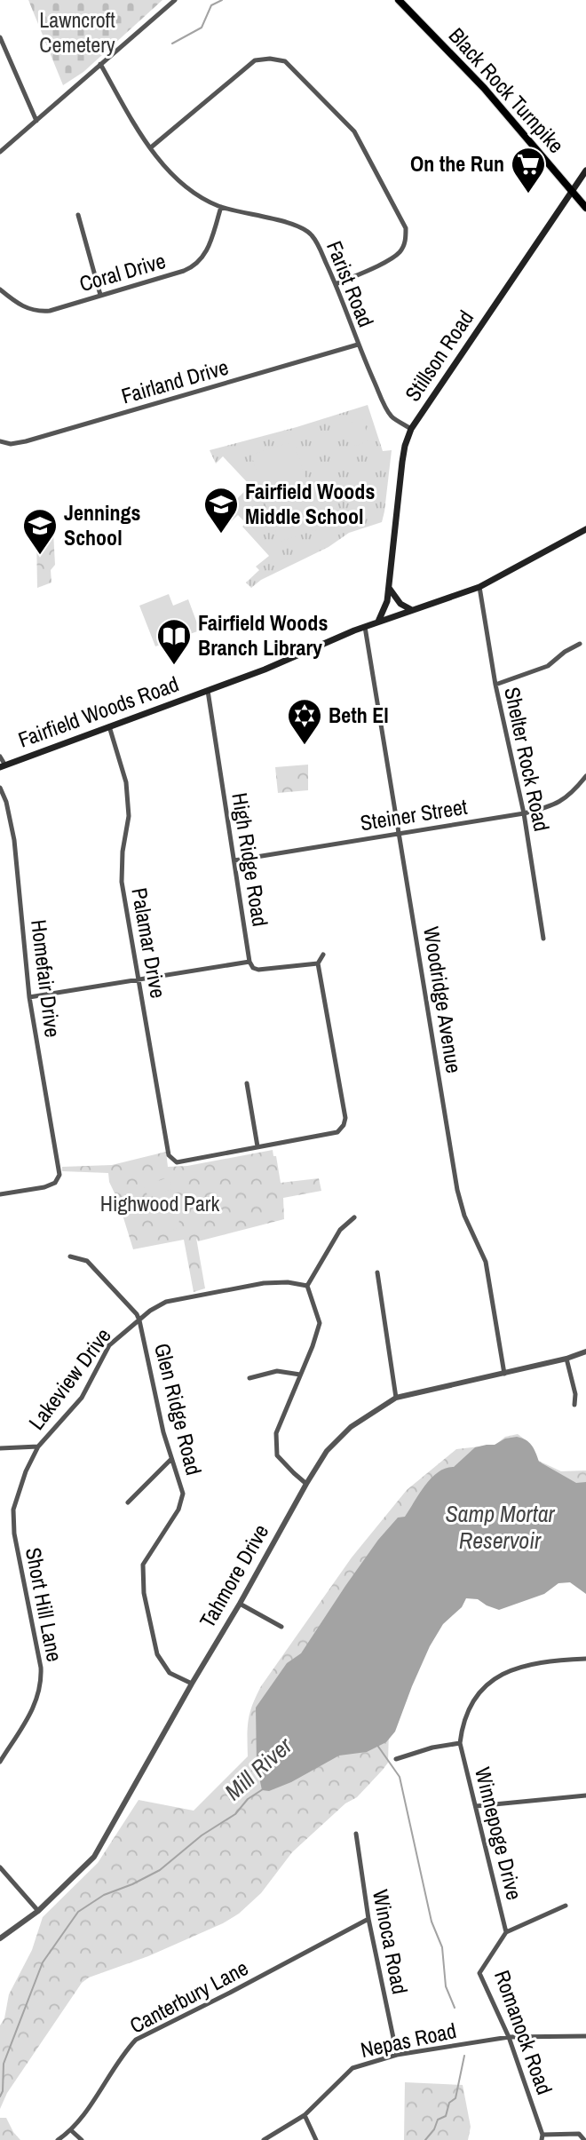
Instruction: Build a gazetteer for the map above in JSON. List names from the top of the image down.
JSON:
{
  "streets": {
    "main road": ["Black Rock Turnpike", "Stillson Road", "Fairfield Woods Road"],
    "street": [
      "Coral Drive",
      "Farist Road",
      "Fairland Drive",
      "Shelter Rock Road",
      "Steiner Street",
      "High Ridge Road",
      "Palamar Drive",
      "Homefair Drive",
      "Woodridge Avenue",
      "Lakeview Drive",
      "Glen Ridge Road",
      "Tahmore Drive",
      "Short Hill Lane",
      "Winnepoge Drive",
      "Winoca Road",
      "Canterbury Lane",
      "Romanock Road",
      "Nepas Road"
    ]
  },
  "crossings": [
    ["Black Rock Turnpike", "Stillson Road"],
    ["Coral Drive", "Farist Road"],
    ["Farist Road", "Stillson Road"],
    ["Farist Road", "Fairland Drive"],
    ["Stillson Road", "Fairfield Woods Road"],
    ["Fairfield Woods Road", "Shelter Rock Road"],
    ["Fairfield Woods Road", "High Ridge Road"],
    ["Fairfield Woods Road", "Palamar Drive"],
    ["Fairfield Woods Road", "Woodridge Avenue"],
    ["Shelter Rock Road", "Steiner Street"],
    ["Steiner Street", "High Ridge Road"],
    ["Steiner Street", "Woodridge Avenue"],
    ["Woodridge Avenue", "Tahmore Drive"],
    ["Lakeview Drive", "Glen Ridge Road"],
    ["Lakeview Drive", "Short Hill Lane"],
    ["Glen Ridge Road", "Tahmore Drive"],
    ["Winnepoge Drive", "Romanock Road"],
    ["Winoca Road", "Canterbury Lane"],
    ["Winoca Road", "Nepas Road"],
    ["Romanock Road", "Nepas Road"]
  ],
  "water": ["Samp Mortar Reservoir", "Mill River"],
  "parks": ["Lawncroft Cemetery", "Highwood Park"],
  "places": {
    "supermarket": ["On the Run"],
    "school or university": ["Fairfield Woods Middle School", "Jennings School"],
    "library": ["Fairfield Woods Branch Library"],
    "synagogue": ["Beth El"]
  }
}
